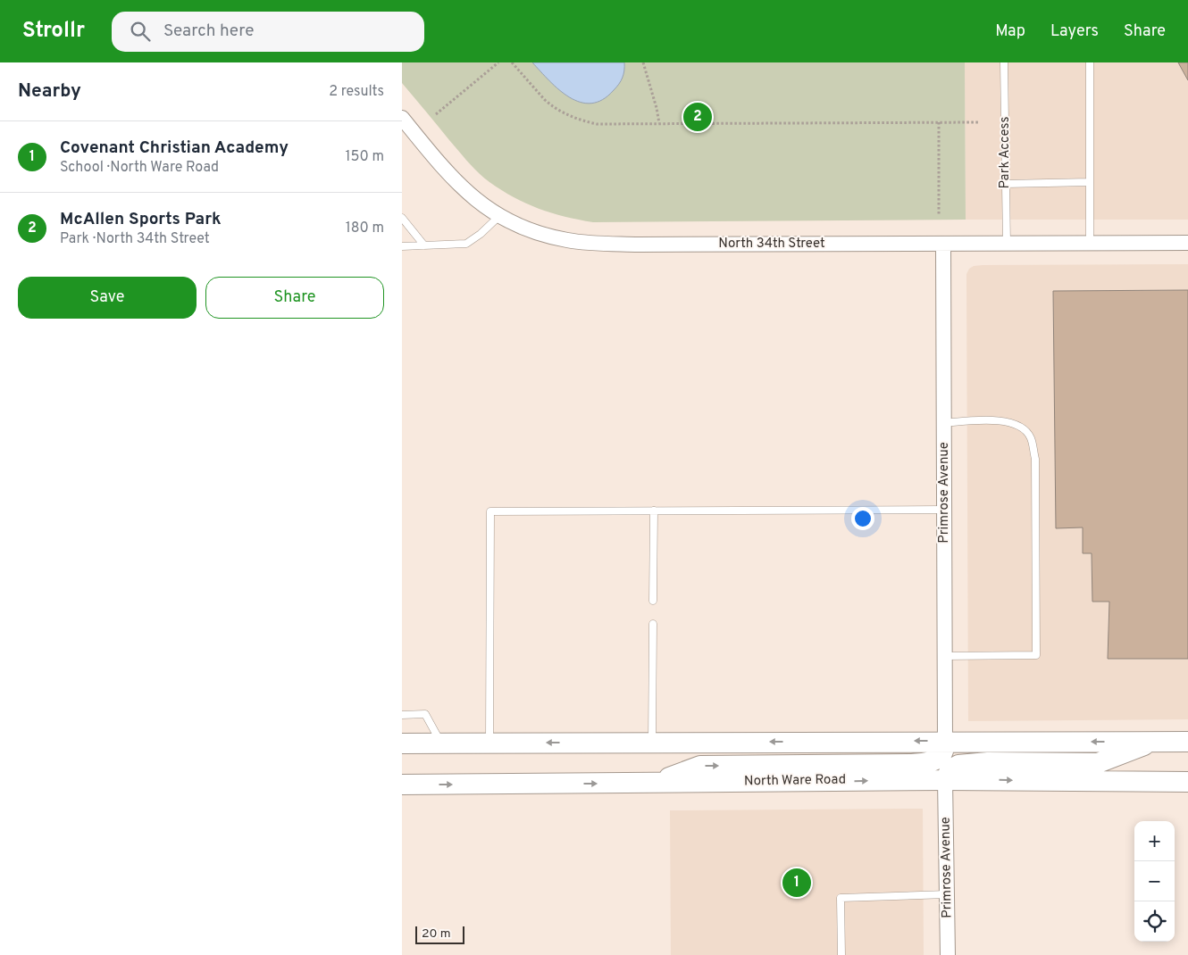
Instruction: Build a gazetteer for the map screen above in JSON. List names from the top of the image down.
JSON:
{
  "streets": {
    "main road": ["North Ware Road"],
    "street": ["North 34th Street", "Primrose Avenue"],
    "lane": ["Park Access"]
  },
  "crossings": [
    ["Park Access", "North 34th Street"],
    ["North 34th Street", "Primrose Avenue"],
    ["Primrose Avenue", "North Ware Road"]
  ],
  "scale_bar": "20 m",
  "page": {
    "header": "Strollr",
    "search": "Search here",
    "nav": ["Map", "Layers", "Share"],
    "heading": ["Nearby", "2 results"],
    "pins": ["2", "1"],
    "list": [
      {
        "mark": "1",
        "name": "Covenant Christian Academy",
        "note": "School · North Ware Road",
        "value": "150 m"
      },
      {
        "mark": "2",
        "name": "McAllen Sports Park",
        "note": "Park · North 34th Street",
        "value": "180 m"
      }
    ],
    "buttons": ["Save", "Share"],
    "map_buttons": ["+", "−"],
    "scale": "20 m"
  }
}
